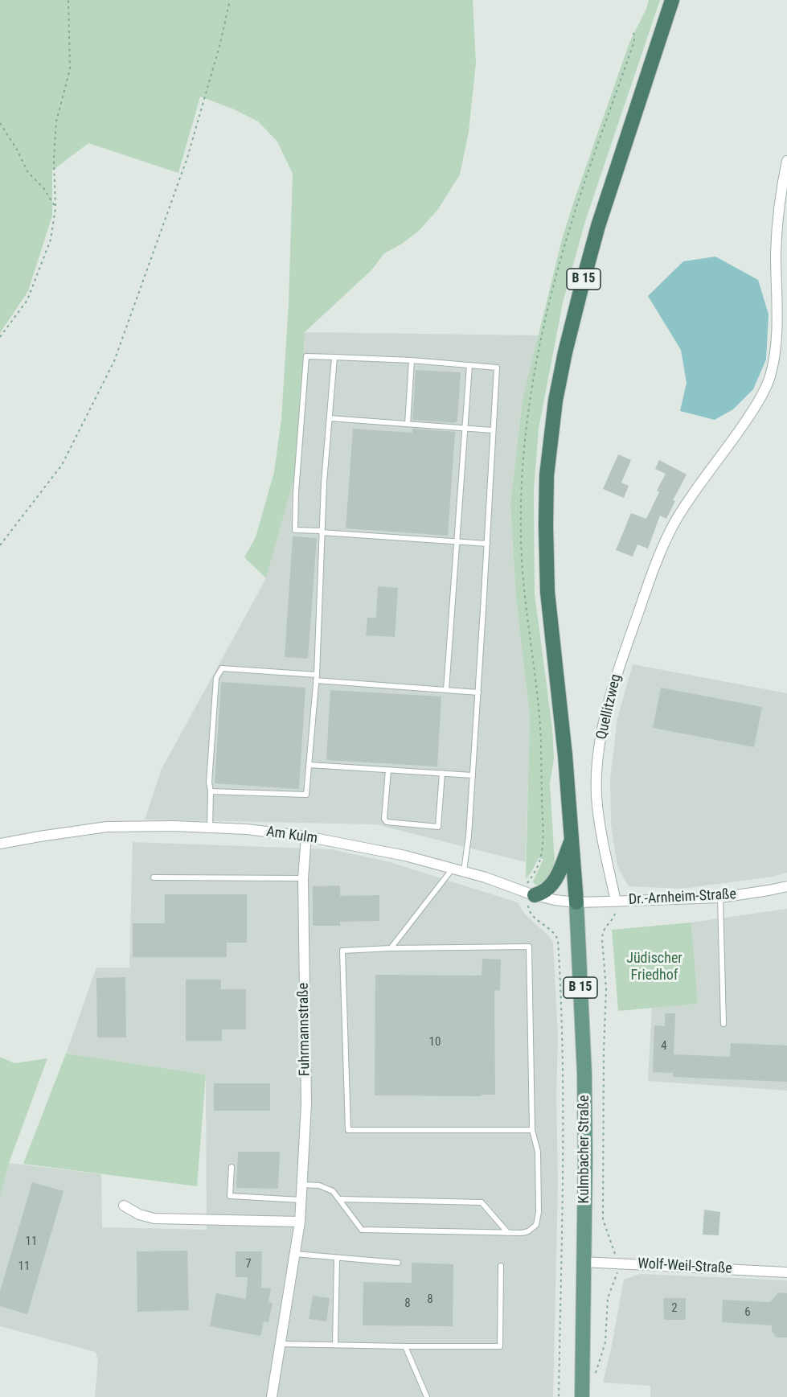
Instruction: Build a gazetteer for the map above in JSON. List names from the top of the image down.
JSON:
{
  "streets": {
    "highway": ["B 15"],
    "main road": ["Kulmbacher Straße"],
    "street": [
      "Quellitzweg",
      "Am Kulm",
      "Dr.-Arnheim-Straße",
      "Fuhrmannstraße",
      "Wolf-Weil-Straße"
    ]
  },
  "crossings": [
    ["B 15", "Am Kulm"],
    ["B 15", "Dr.-Arnheim-Straße"],
    ["B 15", "Kulmbacher Straße"],
    ["Quellitzweg", "Dr.-Arnheim-Straße"],
    ["Am Kulm", "Dr.-Arnheim-Straße"],
    ["Am Kulm", "Fuhrmannstraße"],
    ["Am Kulm", "Kulmbacher Straße"],
    ["Dr.-Arnheim-Straße", "Kulmbacher Straße"],
    ["Kulmbacher Straße", "Wolf-Weil-Straße"]
  ],
  "parks": ["Jüdischer Friedhof"],
  "house_numbers": [
    "10",
    "4",
    "11",
    "7",
    "11",
    "8",
    "8",
    "2",
    "6"
  ]
}
